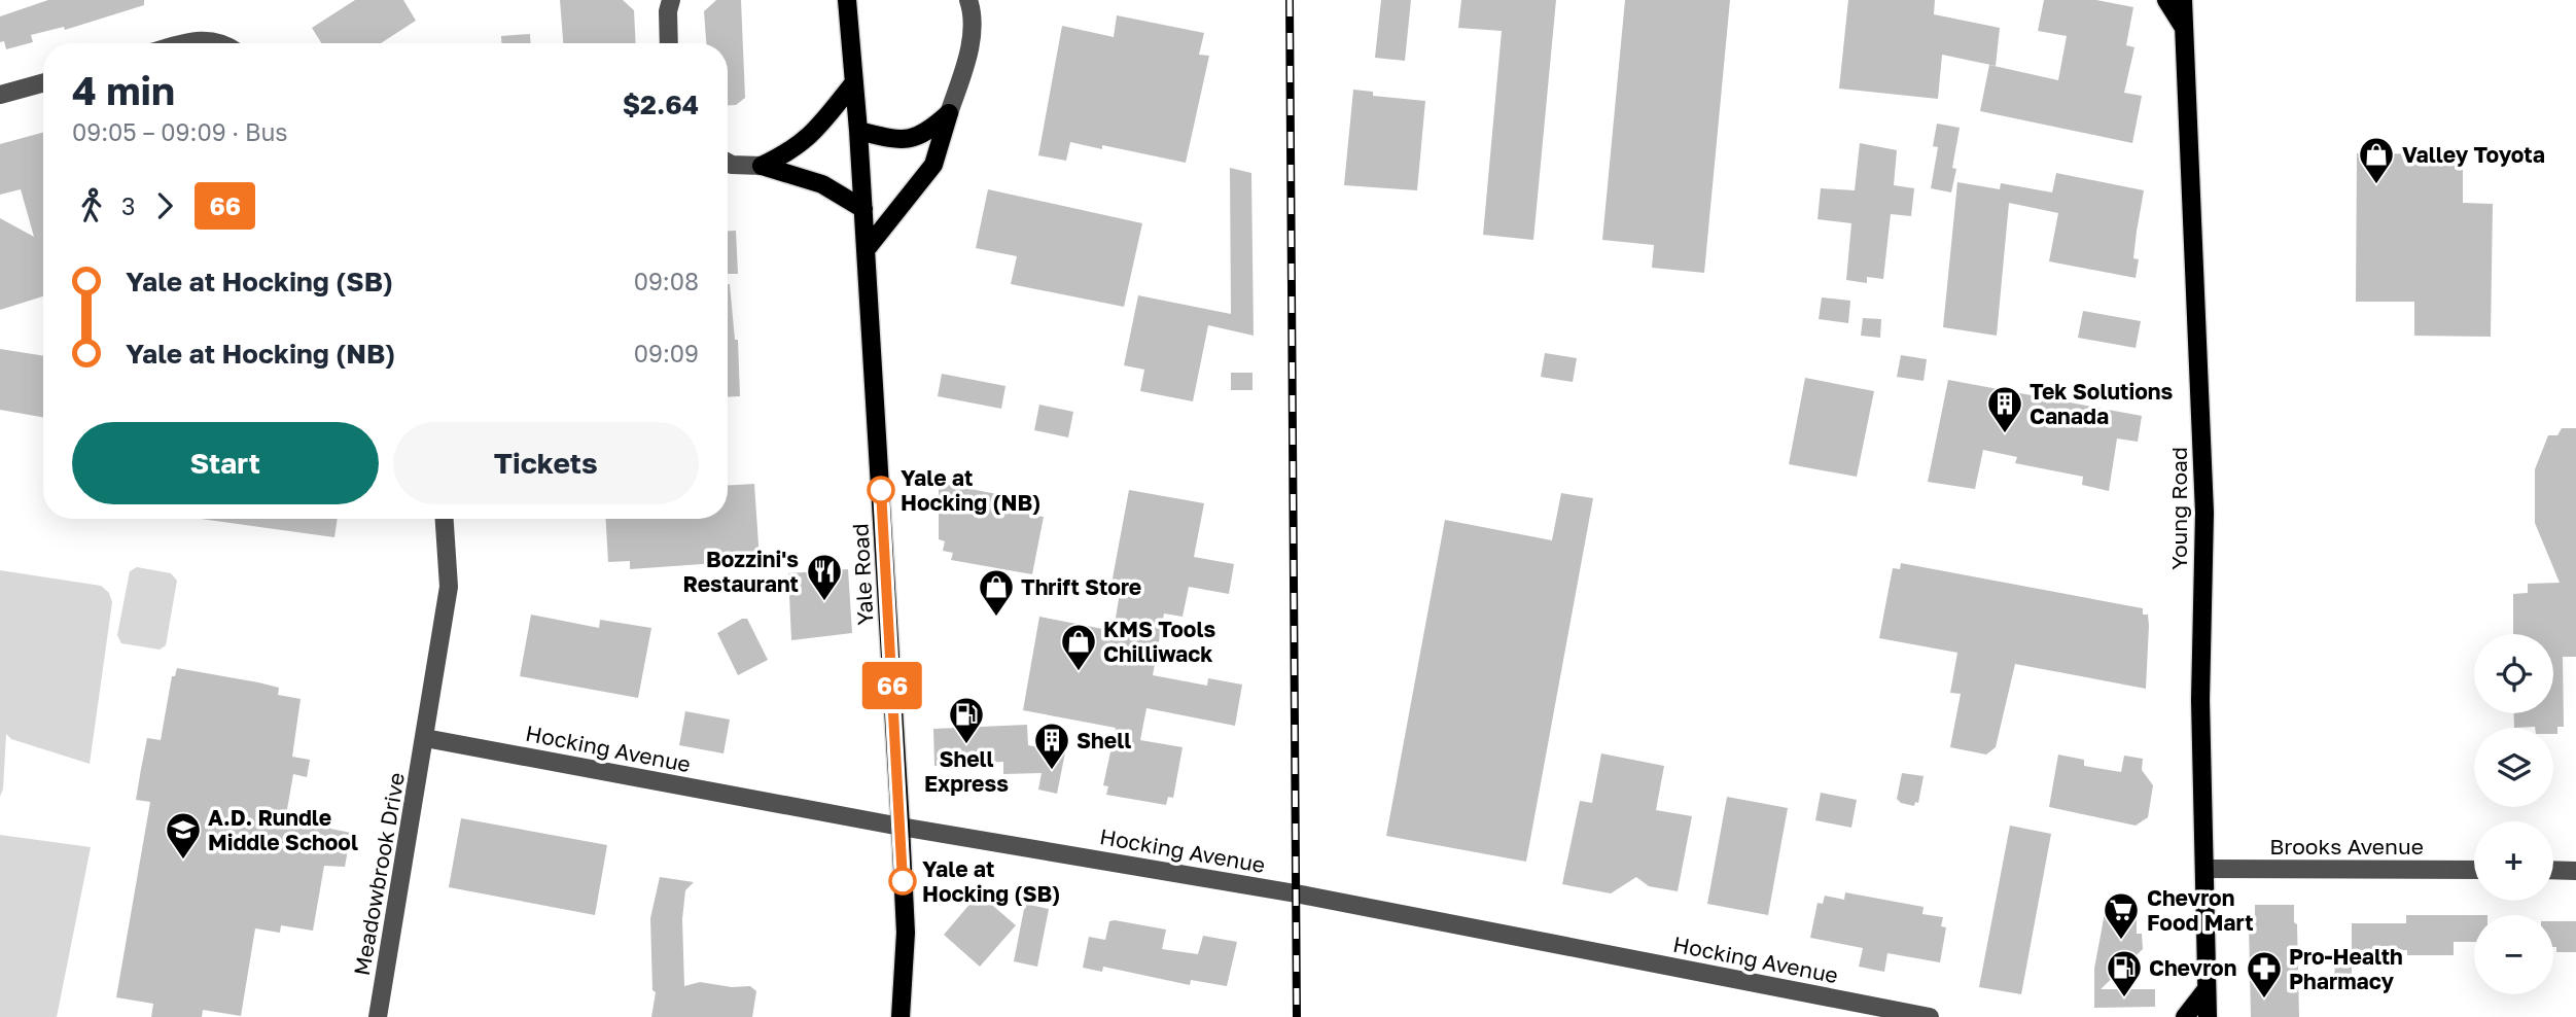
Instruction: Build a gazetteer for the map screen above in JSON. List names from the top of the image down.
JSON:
{
  "streets": {
    "main road": ["Young Road", "Yale Road"],
    "street": ["Hocking Avenue", "Brooks Avenue", "Meadowbrook Drive"]
  },
  "crossings": [
    ["Young Road", "Brooks Avenue"],
    ["Yale Road", "Hocking Avenue"],
    ["Hocking Avenue", "Meadowbrook Drive"]
  ],
  "places": {
    "shop": ["Valley Toyota", "Thrift Store", "KMS Tools Chilliwack"],
    "building": ["Tek Solutions Canada", "Shell"],
    "other": ["Yale at Hocking (NB)", "Yale at Hocking (SB)"],
    "restaurant": ["Bozzini's Restaurant"],
    "fuel station": ["Shell Express", "Chevron"],
    "school or university": ["A.D. Rundle Middle School"],
    "supermarket": ["Chevron Food Mart"],
    "pharmacy": ["Pro-Health Pharmacy"]
  },
  "lines": ["bus line 66"],
  "page": {
    "on_map": "66",
    "heading": ["4 min", "09:05 – 09:09 · Bus", "$2.64"],
    "legs": ["3", "66"],
    "list": [
      {
        "name": "Yale at Hocking (SB)",
        "value": "09:08"
      },
      {
        "name": "Yale at Hocking (NB)",
        "value": "09:09"
      }
    ],
    "buttons": ["Start", "Tickets"],
    "map_buttons": ["+", "−"]
  }
}
